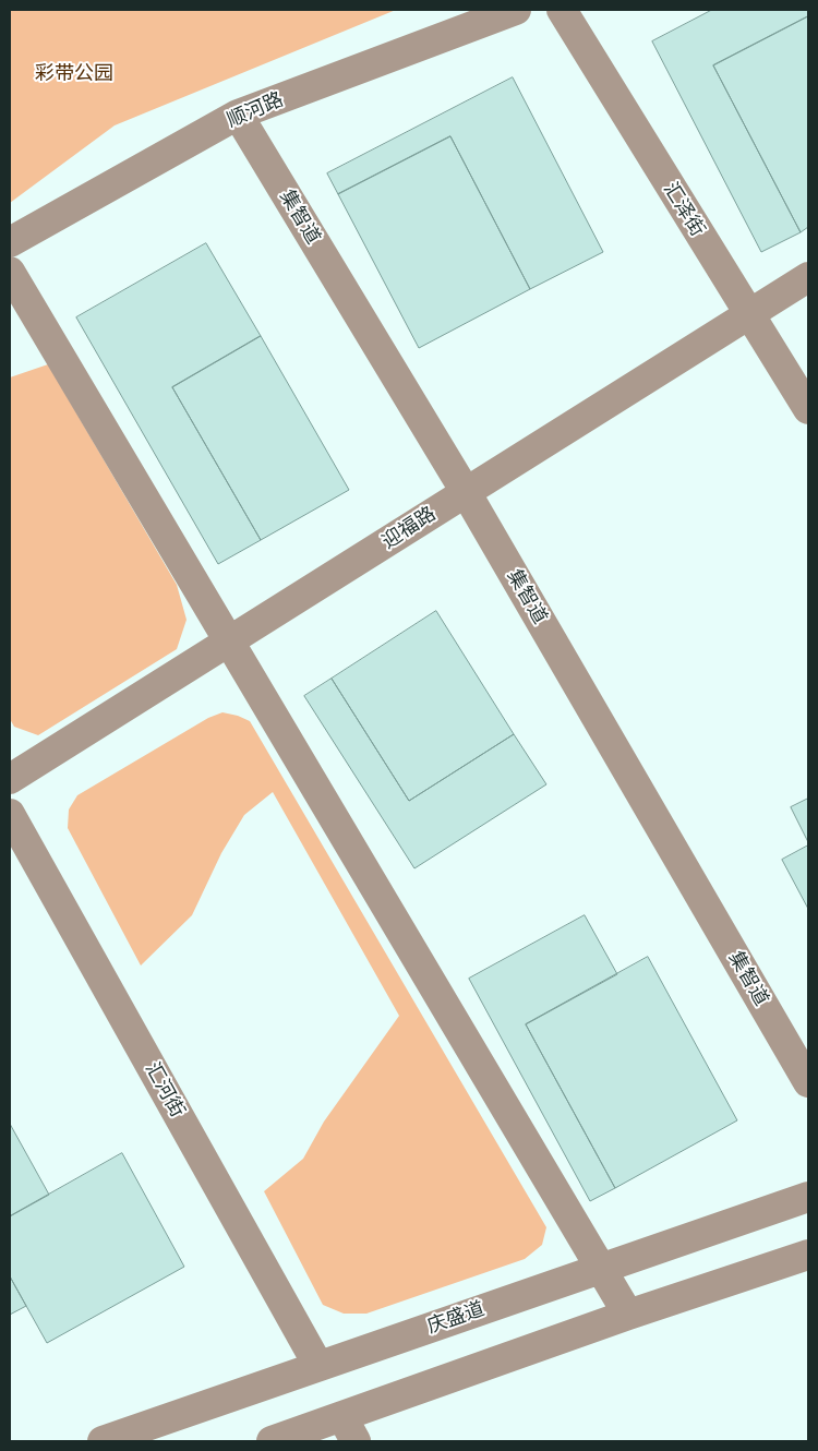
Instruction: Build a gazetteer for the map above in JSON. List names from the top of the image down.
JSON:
{
  "streets": {
    "street": [
      "顺河路",
      "汇泽街",
      "集智道",
      "迎福路",
      "汇河街",
      "庆盛道"
    ]
  },
  "crossings": [
    ["顺河路", "集智道"],
    ["汇泽街", "迎福路"],
    ["集智道", "迎福路"],
    ["汇河街", "庆盛道"]
  ],
  "parks": ["彩带公园"]
}
